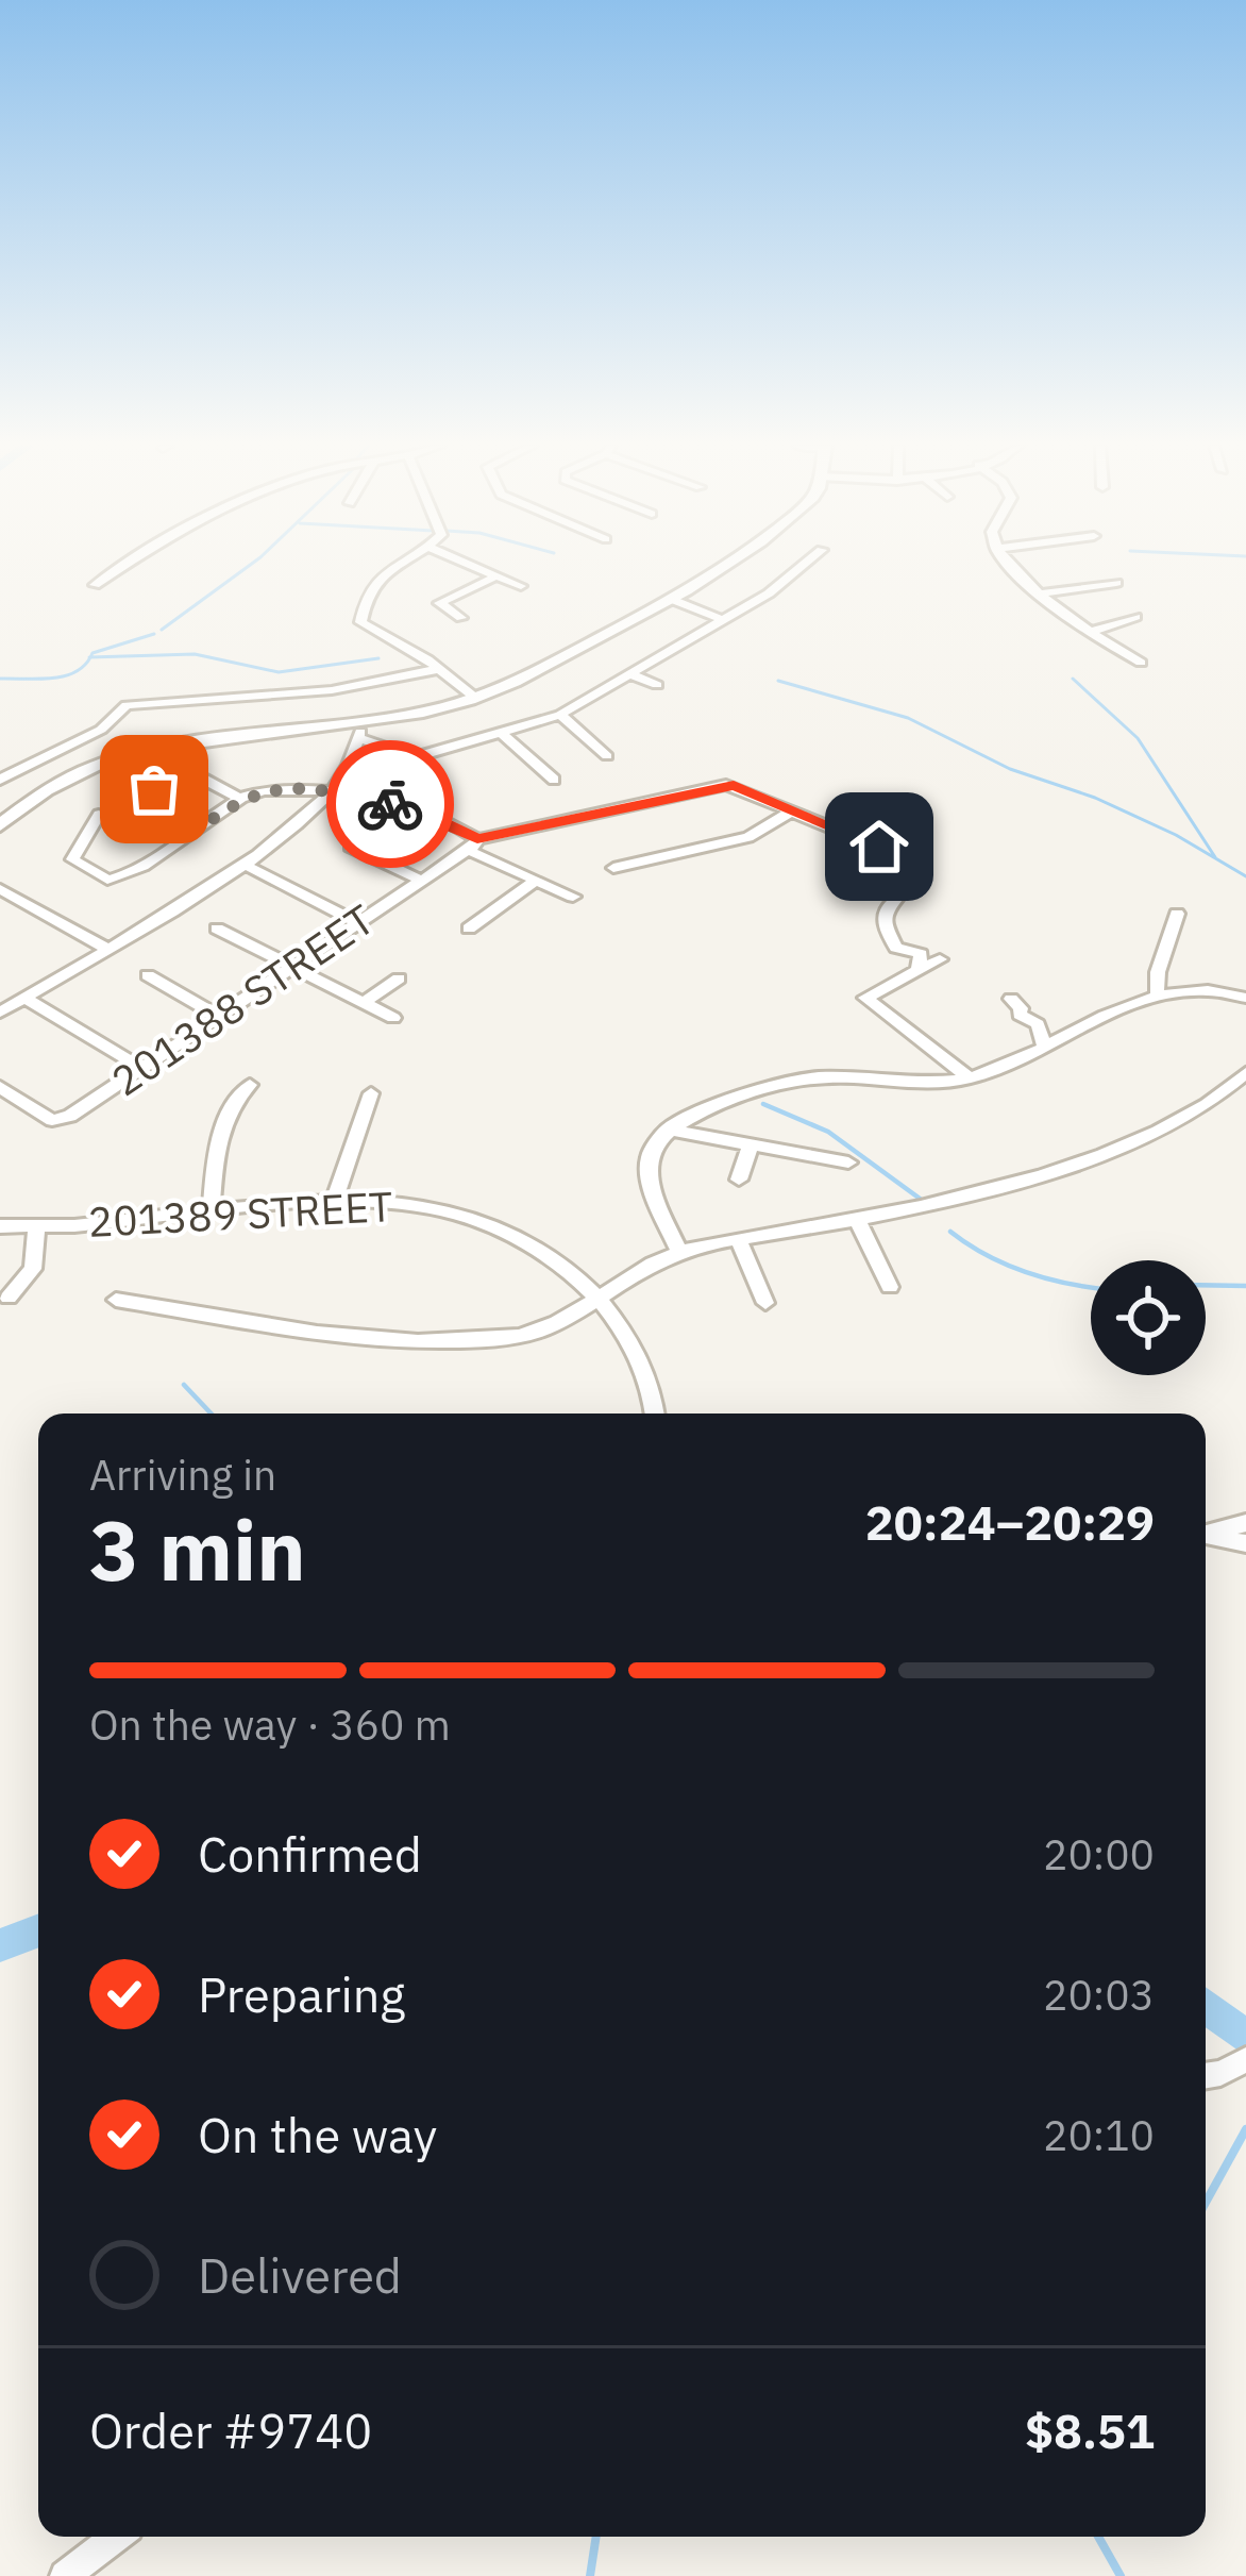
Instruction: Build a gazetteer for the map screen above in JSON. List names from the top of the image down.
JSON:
{
  "streets": {
    "street": ["201388 STREET", "201389 STREET"]
  },
  "page": {
    "heading": ["3 min", "Arriving in", "20:24–20:29"],
    "panel": ["Order #9740", "$8.51"],
    "bar": "On the way · 360 m",
    "list": [
      ["Confirmed", "20:00"],
      ["Preparing", "20:03"],
      ["On the way", "20:10"],
      "Delivered"
    ]
  }
}
